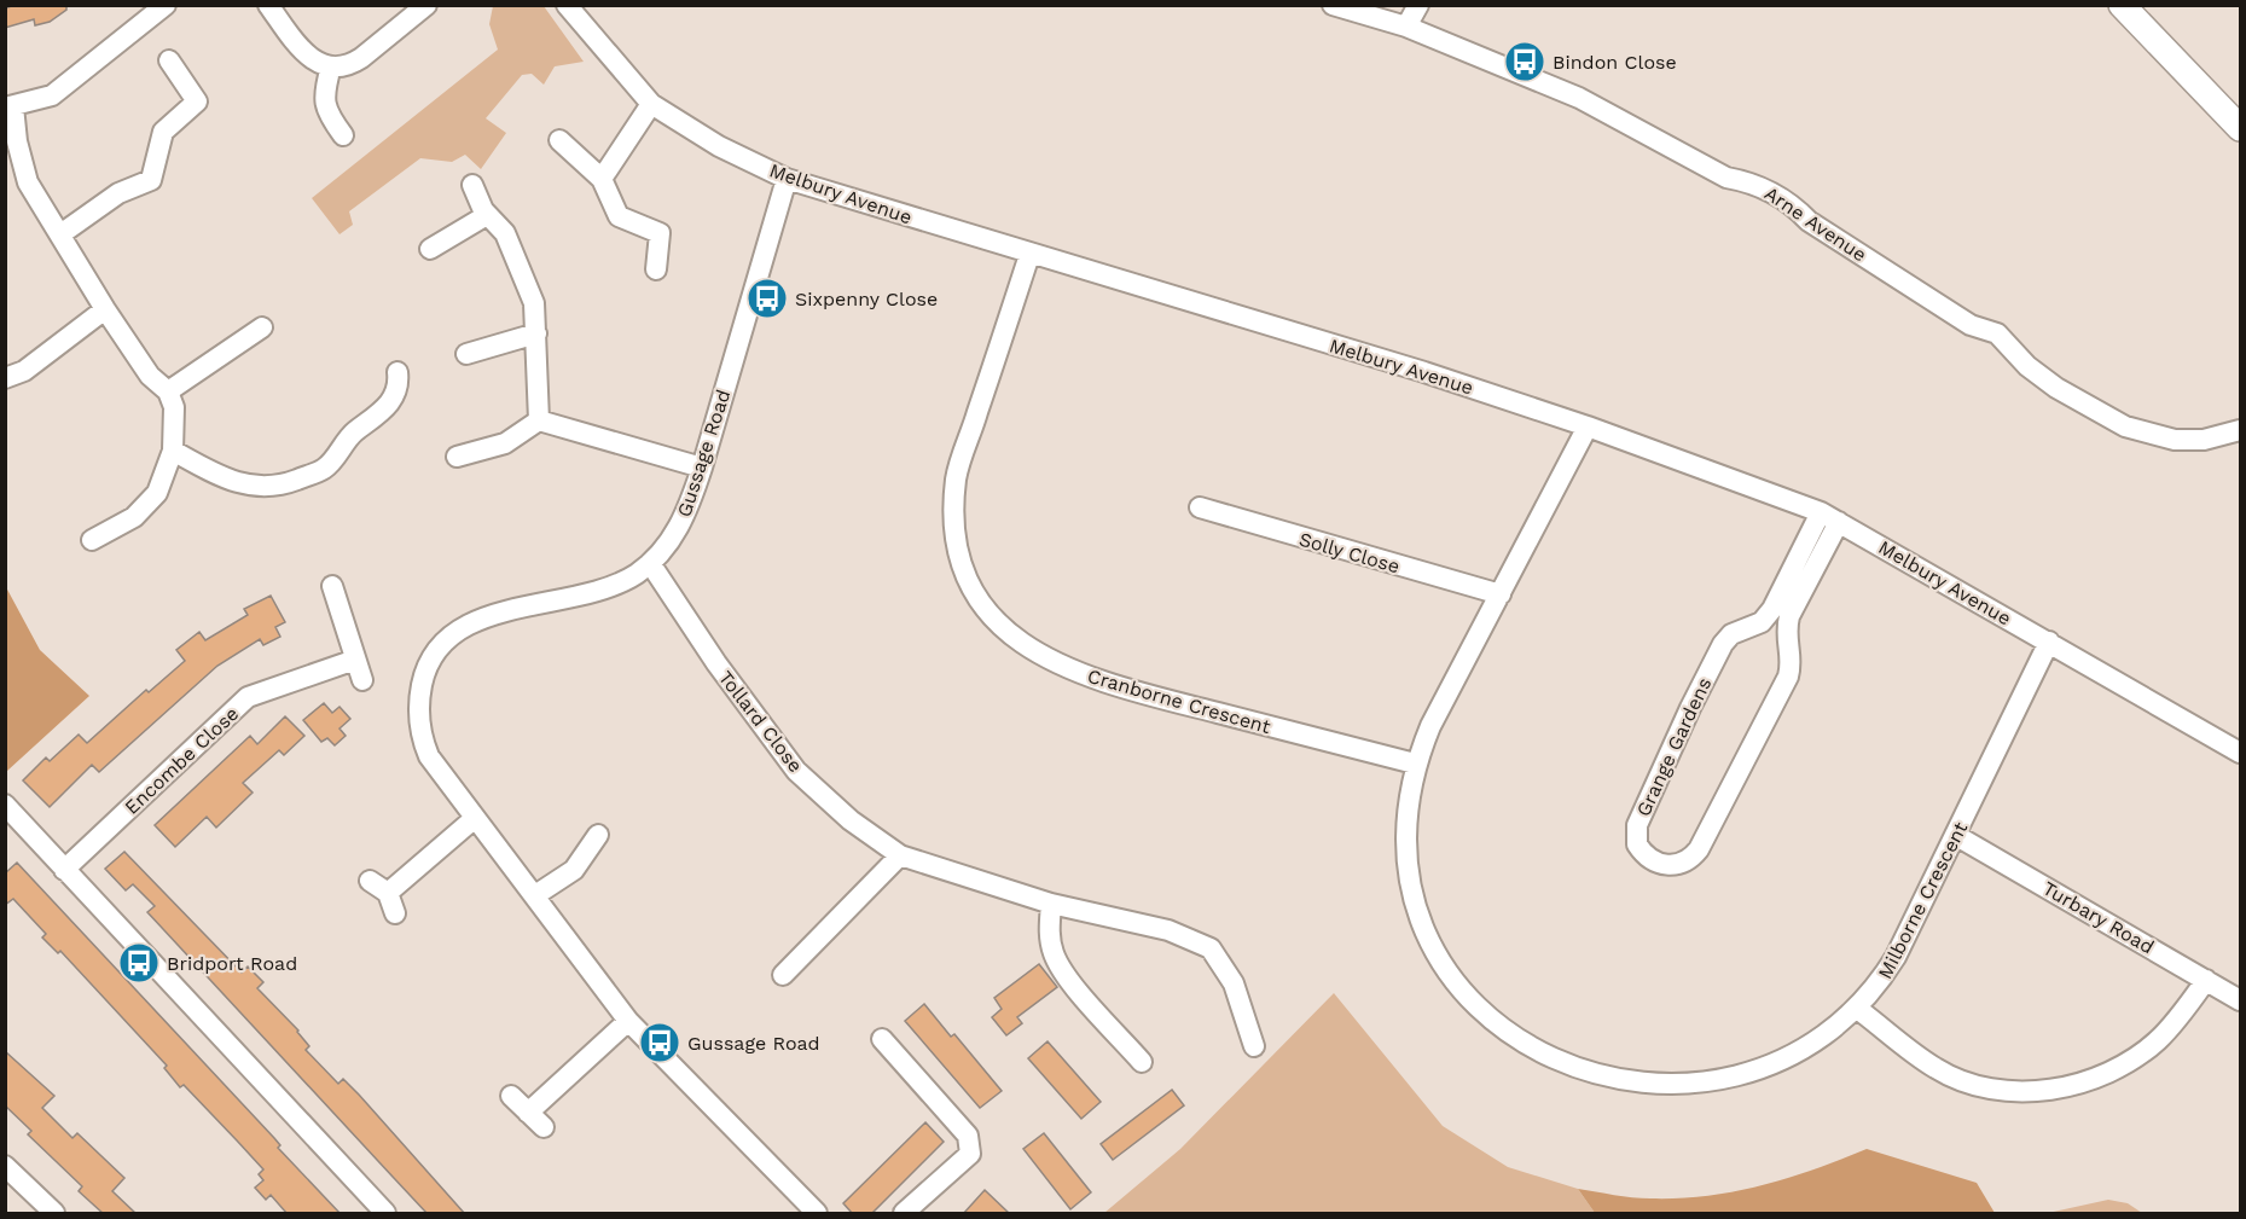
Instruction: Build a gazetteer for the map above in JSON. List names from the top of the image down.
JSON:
{
  "streets": {
    "street": [
      "Melbury Avenue",
      "Arne Avenue",
      "Gussage Road",
      "Solly Close",
      "Cranborne Crescent",
      "Tollard Close",
      "Grange Gardens",
      "Encombe Close",
      "Milborne Crescent",
      "Turbary Road"
    ]
  },
  "crossings": [
    ["Melbury Avenue", "Gussage Road"],
    ["Melbury Avenue", "Cranborne Crescent"],
    ["Melbury Avenue", "Grange Gardens"],
    ["Melbury Avenue", "Milborne Crescent"],
    ["Gussage Road", "Tollard Close"],
    ["Solly Close", "Milborne Crescent"],
    ["Cranborne Crescent", "Milborne Crescent"],
    ["Milborne Crescent", "Turbary Road"]
  ],
  "places": {
    "bus stop": [
      "Bindon Close",
      "Sixpenny Close",
      "Bridport Road",
      "Gussage Road"
    ]
  }
}
